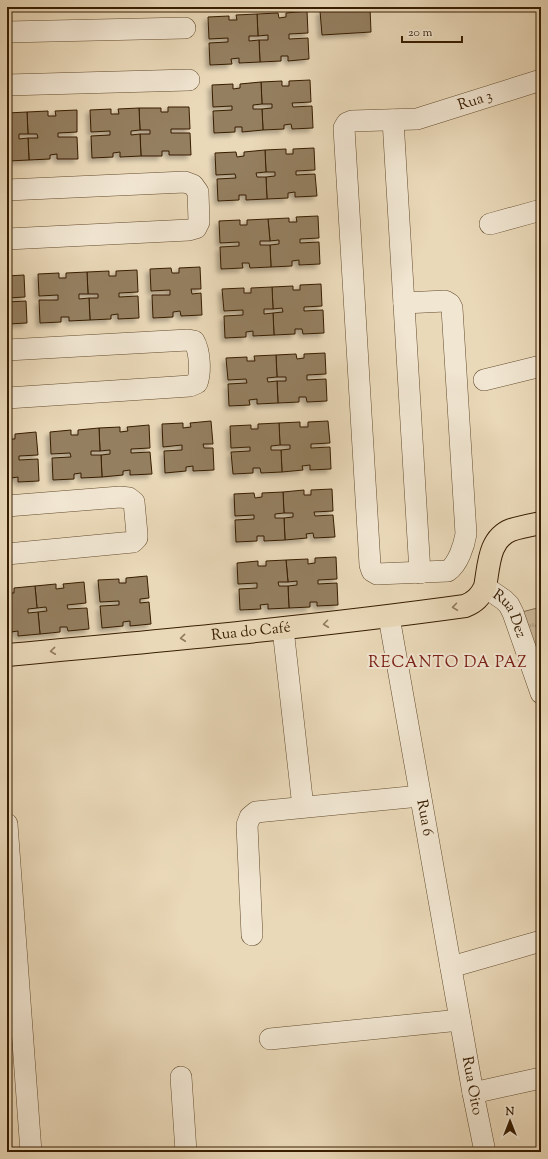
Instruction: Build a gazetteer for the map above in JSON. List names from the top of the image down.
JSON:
{
  "streets": {
    "main road": ["Rua do Café"],
    "street": [
      "Rua 3",
      "Rua Dez",
      "Rua 6",
      "Rua Oito"
    ]
  },
  "crossings": [
    ["Rua Dez", "Rua do Café"],
    ["Rua do Café", "Rua 6"],
    ["Rua 6", "Rua Oito"]
  ],
  "one_way": ["Rua do Café"],
  "districts": ["RECANTO DA PAZ"],
  "scale_bar": "20 m",
  "north": "top"
}
